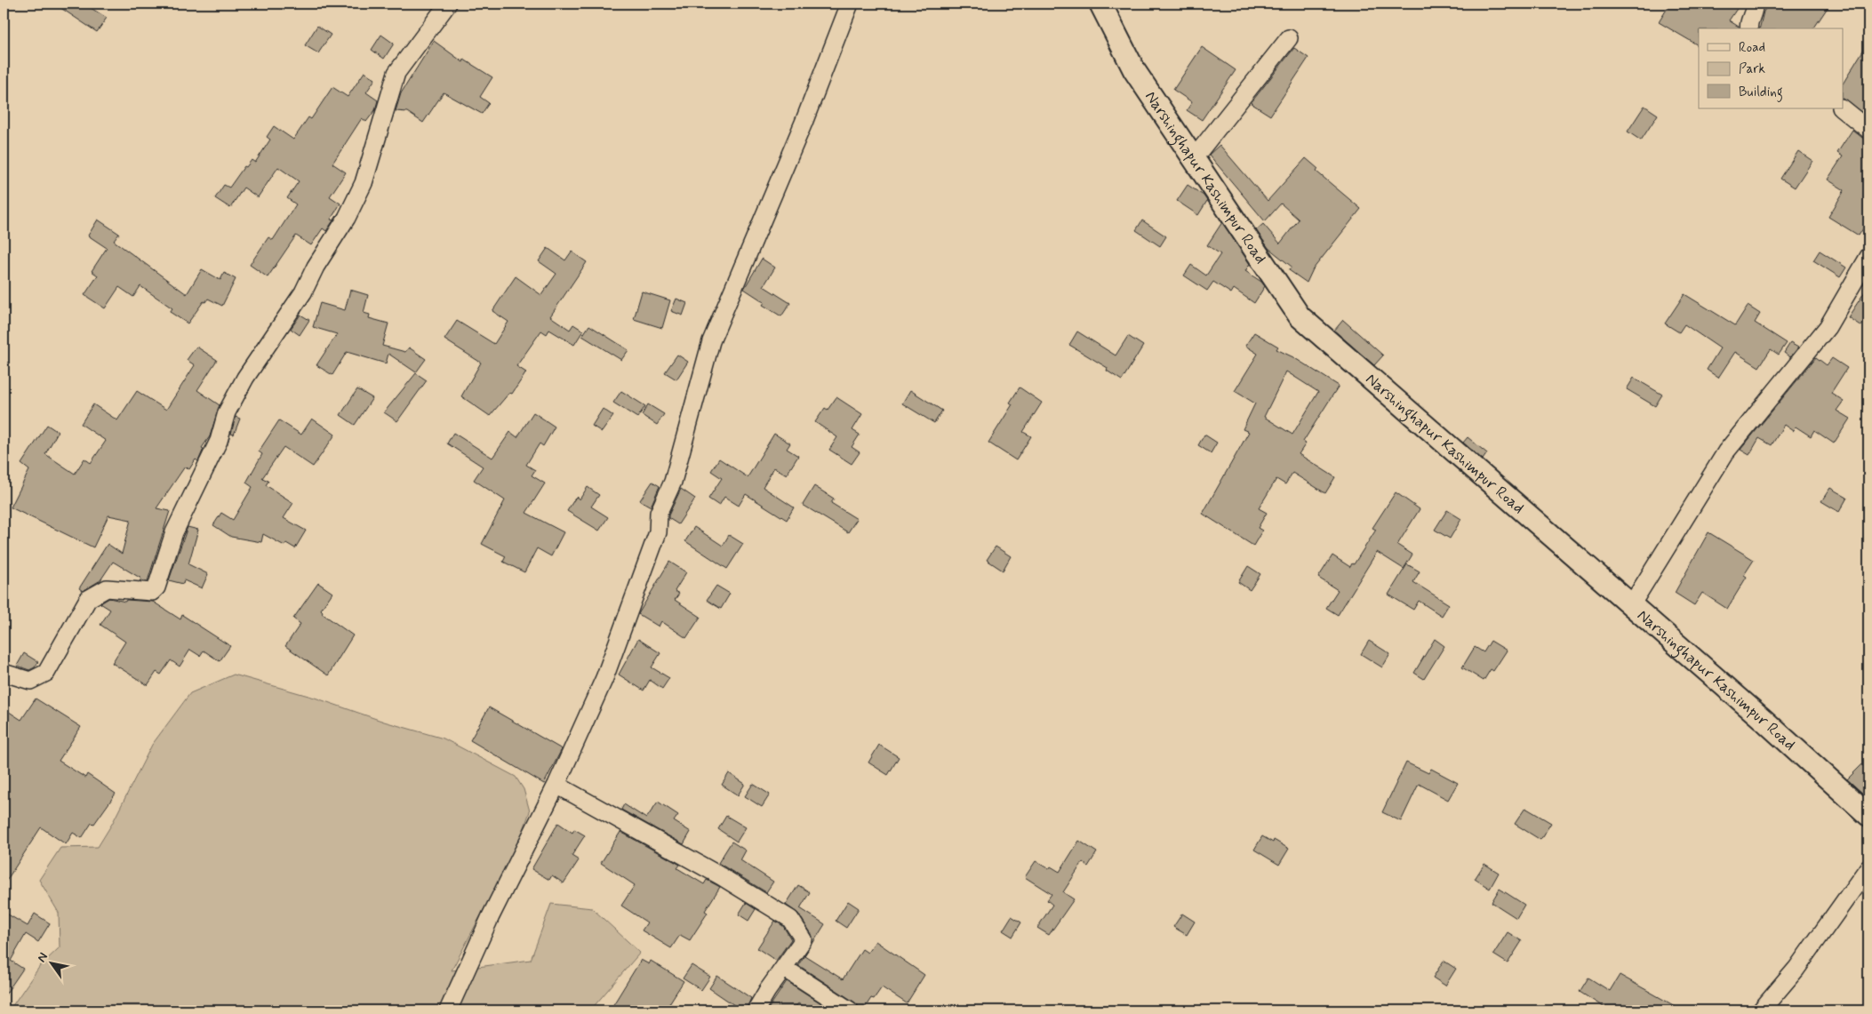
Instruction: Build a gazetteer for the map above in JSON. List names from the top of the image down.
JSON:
{
  "streets": {
    "street": ["Narshinghapur Kashimpur Road"]
  },
  "legend": ["Road", "Park", "Building"],
  "north": "top left"
}
